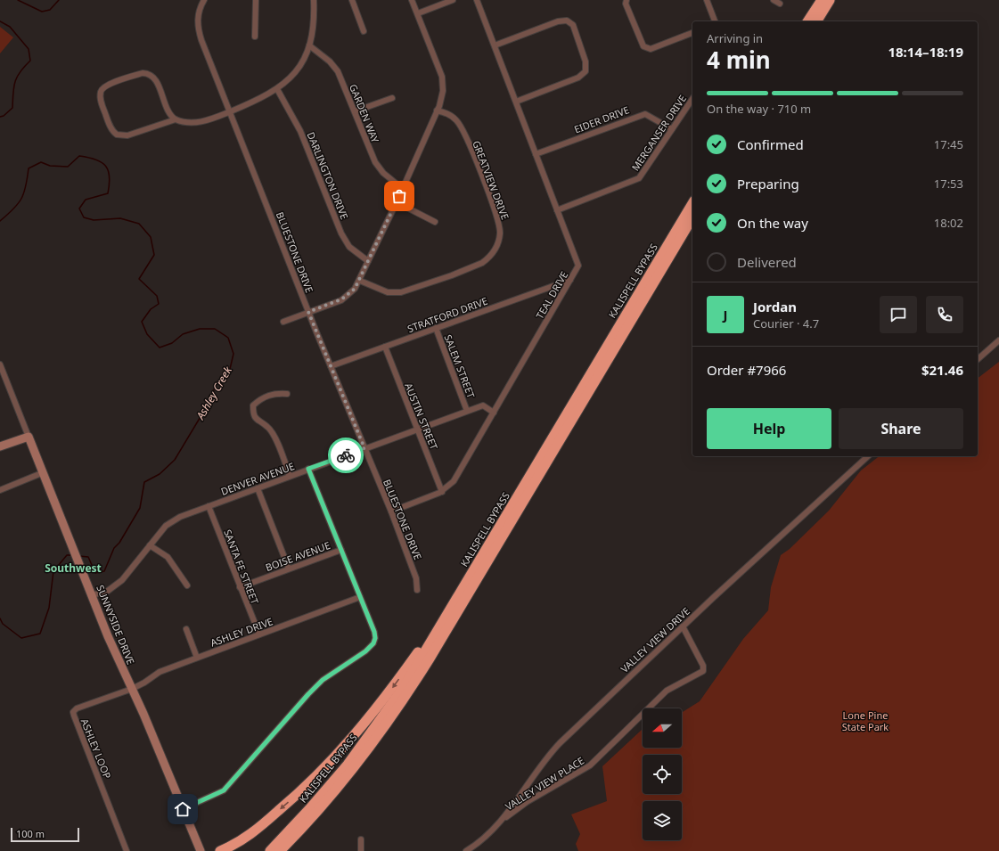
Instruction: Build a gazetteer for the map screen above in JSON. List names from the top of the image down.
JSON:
{
  "streets": {
    "highway": ["KALISPELL BYPASS"],
    "street": [
      "GARDEN WAY",
      "EIDER DRIVE",
      "MERGANSER DRIVE",
      "DARLINGTON DRIVE",
      "GREATVIEW DRIVE",
      "BLUESTONE DRIVE",
      "TEAL DRIVE",
      "STRATFORD DRIVE",
      "SALEM STREET",
      "AUSTIN STREET",
      "DENVER AVENUE",
      "BOISE AVENUE",
      "SANTA FE STREET",
      "SUNNYSIDE DRIVE",
      "ASHLEY DRIVE",
      "VALLEY VIEW DRIVE",
      "ASHLEY LOOP",
      "VALLEY VIEW PLACE"
    ]
  },
  "crossings": [
    ["EIDER DRIVE", "MERGANSER DRIVE"],
    ["EIDER DRIVE", "TEAL DRIVE"],
    ["MERGANSER DRIVE", "TEAL DRIVE"],
    ["BLUESTONE DRIVE", "TEAL DRIVE"],
    ["BLUESTONE DRIVE", "STRATFORD DRIVE"],
    ["BLUESTONE DRIVE", "DENVER AVENUE"],
    ["TEAL DRIVE", "STRATFORD DRIVE"],
    ["TEAL DRIVE", "AUSTIN STREET"],
    ["TEAL DRIVE", "DENVER AVENUE"],
    ["STRATFORD DRIVE", "SALEM STREET"],
    ["STRATFORD DRIVE", "AUSTIN STREET"],
    ["SALEM STREET", "DENVER AVENUE"],
    ["AUSTIN STREET", "DENVER AVENUE"],
    ["DENVER AVENUE", "SANTA FE STREET"],
    ["DENVER AVENUE", "SUNNYSIDE DRIVE"],
    ["BOISE AVENUE", "SANTA FE STREET"],
    ["SANTA FE STREET", "ASHLEY DRIVE"],
    ["SUNNYSIDE DRIVE", "ASHLEY DRIVE"],
    ["SUNNYSIDE DRIVE", "ASHLEY LOOP"],
    ["ASHLEY DRIVE", "ASHLEY LOOP"],
    ["VALLEY VIEW DRIVE", "VALLEY VIEW PLACE"]
  ],
  "districts": ["Southwest"],
  "water": ["Ashley Creek"],
  "parks": ["Lone Pine State Park"],
  "scale_bar": "100 m",
  "north": "left",
  "page": {
    "heading": ["4 min", "Arriving in", "18:14–18:19"],
    "panel": [
      "Jordan",
      "Courier · 4.7",
      "Order #7966",
      "$21.46"
    ],
    "bar": "On the way · 710 m",
    "list": [
      ["Confirmed", "17:45"],
      ["Preparing", "17:53"],
      ["On the way", "18:02"],
      "Delivered"
    ],
    "round": "J",
    "buttons": ["Help", "Share"],
    "scale": "100 m"
  }
}
